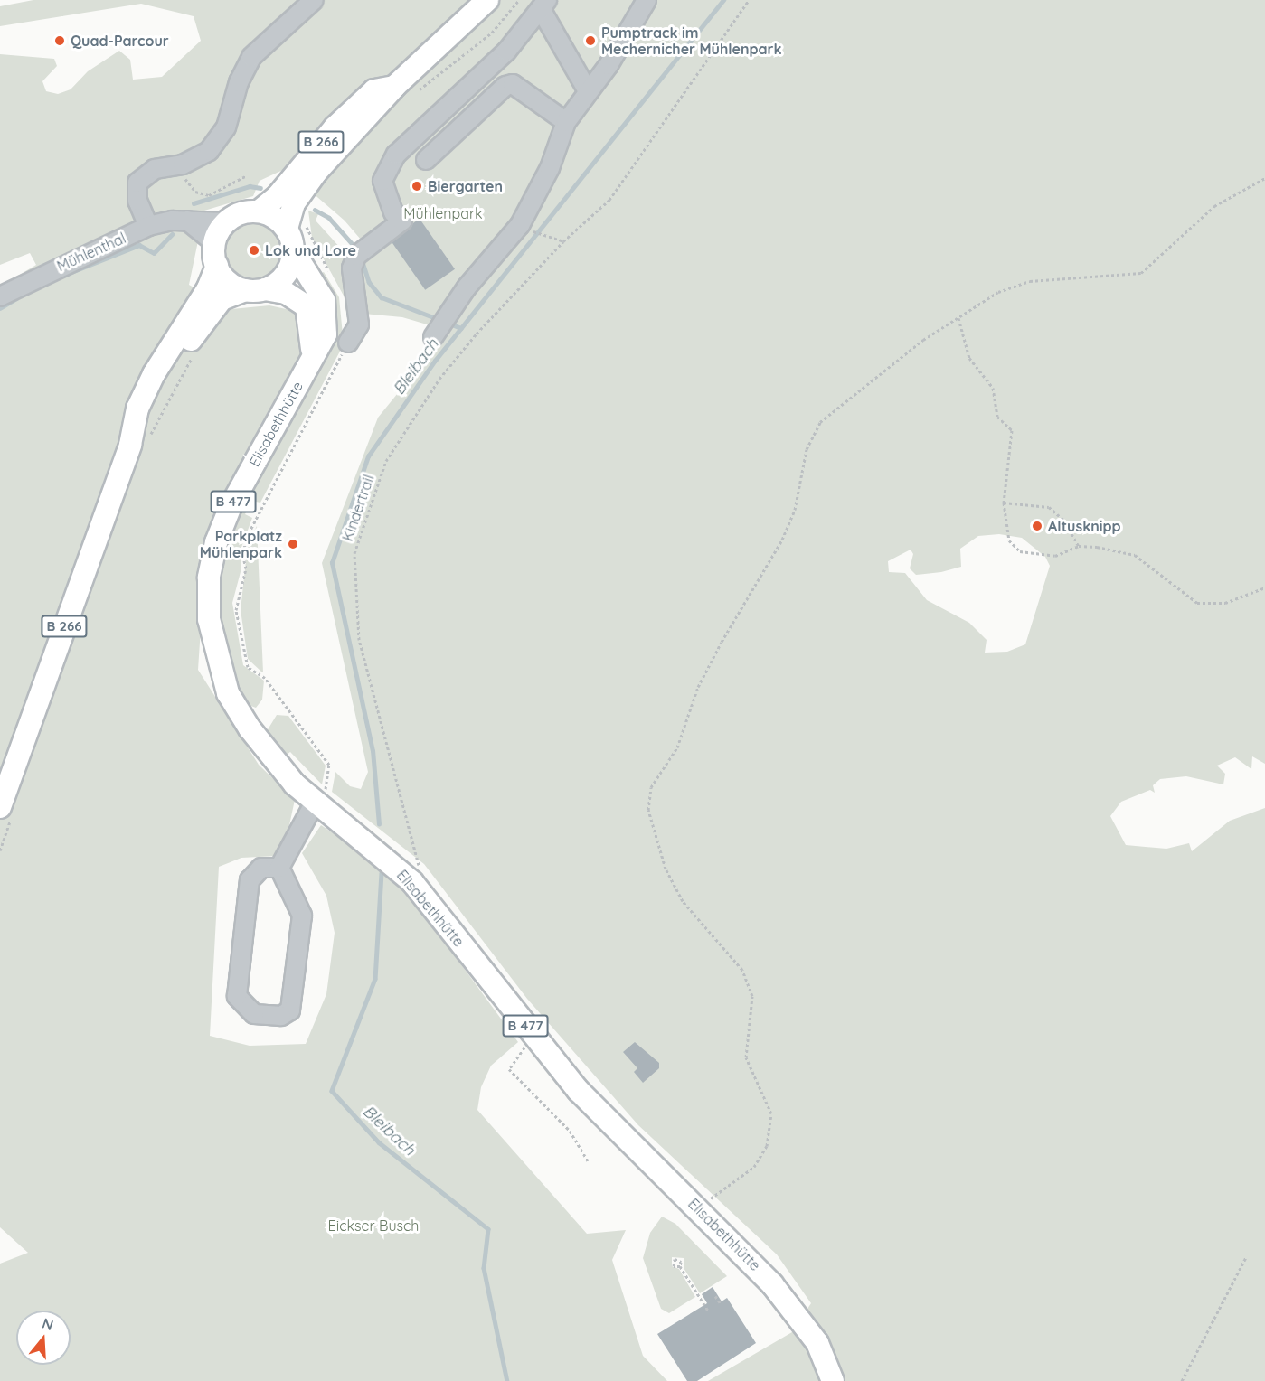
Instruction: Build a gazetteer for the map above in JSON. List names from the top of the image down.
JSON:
{
  "streets": {
    "main road": ["B 266", "Elisabethhütte", "B 477"],
    "lane": ["Mühlenthal"],
    "path": ["Kindertrail"]
  },
  "crossings": [
    ["B 266", "Mühlenthal"],
    ["B 266", "B 477"],
    ["Mühlenthal", "B 477"],
    ["Elisabethhütte", "B 477"]
  ],
  "water": ["Bleibach"],
  "parks": ["Mühlenpark", "Eickser Busch"],
  "places": [
    "Quad-Parcour",
    "Pumptrack im Mechernicher Mühlenpark",
    "Biergarten",
    "Lok und Lore",
    "Altusknipp",
    "Parkplatz Mühlenpark"
  ],
  "north": "top"
}
